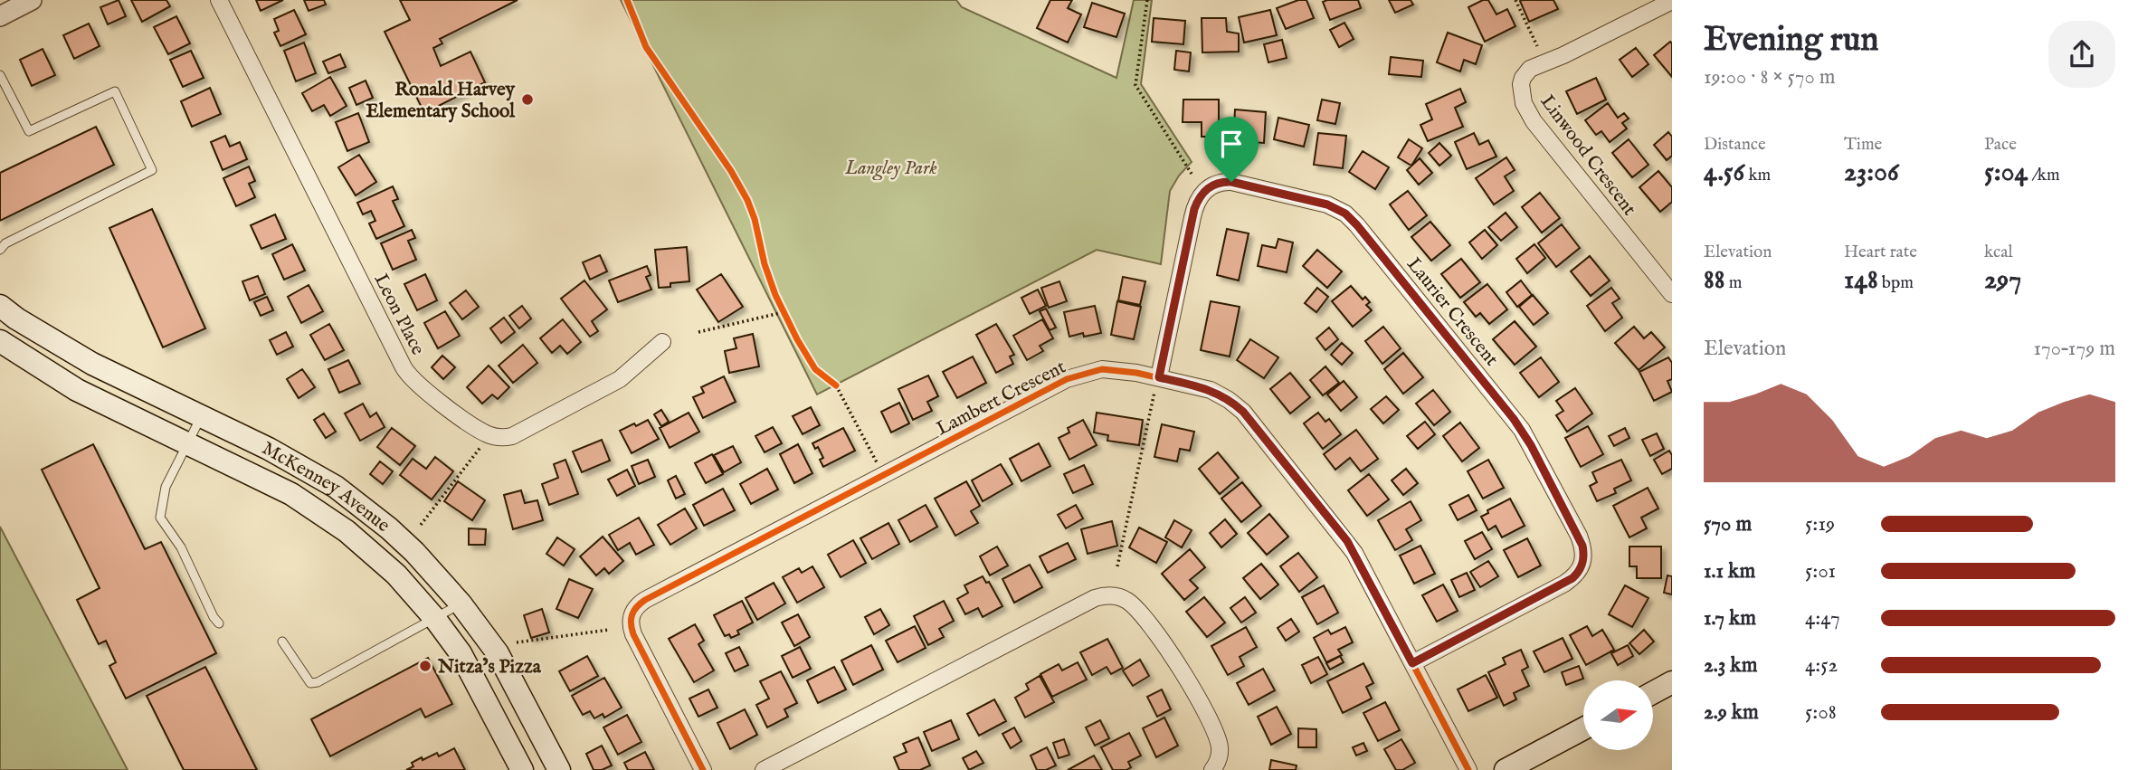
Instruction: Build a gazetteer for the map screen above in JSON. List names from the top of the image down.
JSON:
{
  "streets": {
    "main road": ["McKenney Avenue"],
    "street": [
      "Linwood Crescent",
      "Laurier Crescent",
      "Leon Place",
      "Lambert Crescent"
    ]
  },
  "crossings": [
    ["Laurier Crescent", "Lambert Crescent"]
  ],
  "parks": ["Langley Park"],
  "places": ["Ronald Harvey Elementary School", "Nitza’s Pizza"],
  "north": "right",
  "page": {
    "heading": ["Evening run", "19:00 · 8 × 570 m"],
    "stats": [
      ["Distance", "4.56 km"],
      ["Time", "23:06"],
      ["Pace", "5:04 /km"],
      ["Elevation", "88 m"],
      ["Heart rate", "148 bpm"],
      ["kcal", "297"]
    ],
    "chart": ["Elevation", "170–179 m"],
    "list": [
      {
        "name": "570 m",
        "note": "5:19"
      },
      {
        "name": "1.1 km",
        "note": "5:01"
      },
      {
        "name": "1.7 km",
        "note": "4:47"
      },
      {
        "name": "2.3 km",
        "note": "4:52"
      },
      {
        "name": "2.9 km",
        "note": "5:08"
      }
    ]
  }
}
